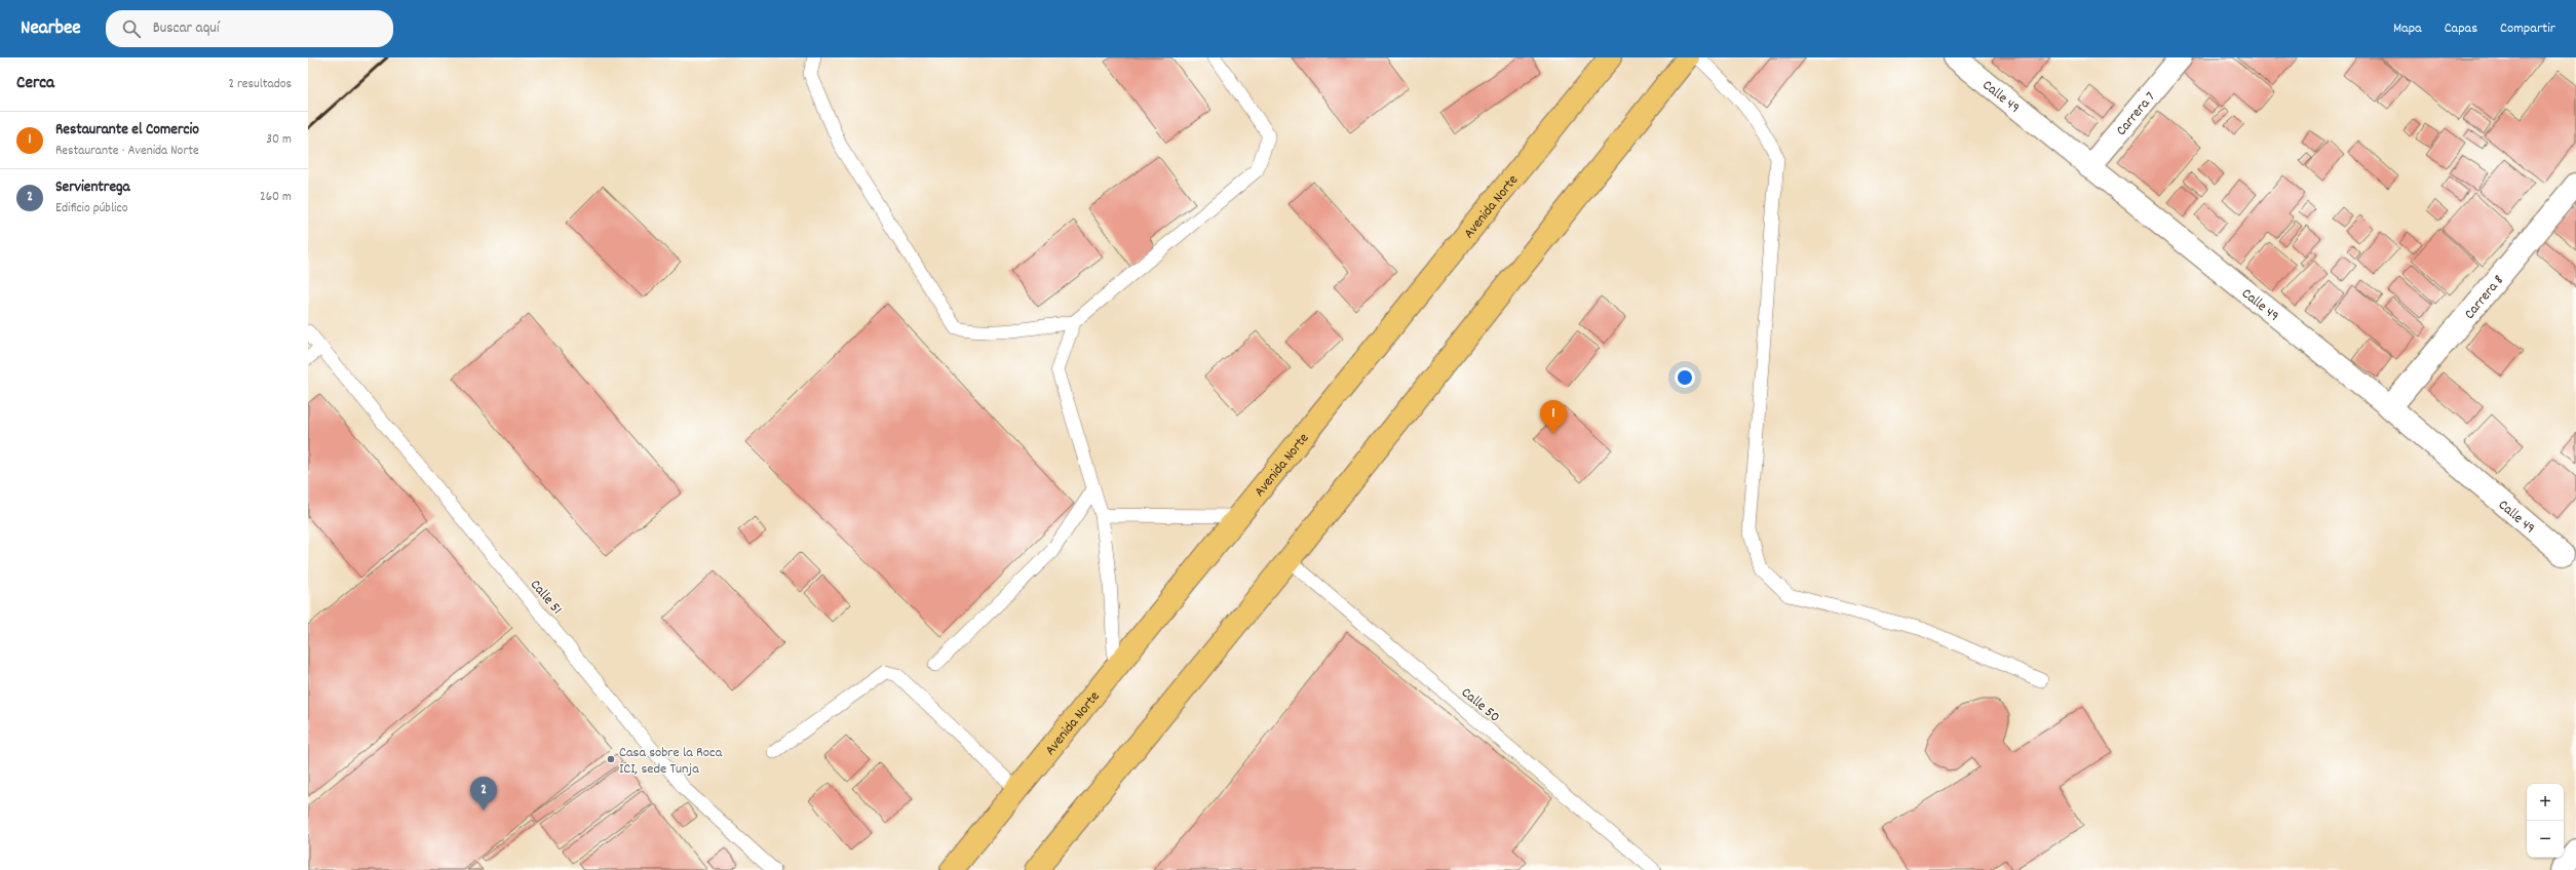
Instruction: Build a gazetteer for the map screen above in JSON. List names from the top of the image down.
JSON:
{
  "streets": {
    "main road": ["Avenida Norte"],
    "street": ["Calle 49", "Carrera 7", "Carrera 8"],
    "lane": ["Calle 51", "Calle 50"]
  },
  "crossings": [
    ["Calle 49", "Carrera 7"],
    ["Calle 49", "Carrera 8"]
  ],
  "places": ["Casa sobre la Roca ICI, sede Tunja"],
  "page": {
    "header": "Nearbee",
    "search": "Buscar aquí",
    "nav": ["Mapa", "Capas", "Compartir"],
    "heading": ["Cerca", "2 resultados"],
    "list": [
      {
        "mark": "1",
        "name": "Restaurante el Comercio",
        "note": "Restaurante · Avenida Norte",
        "value": "30 m"
      },
      {
        "mark": "2",
        "name": "Servientrega",
        "note": "Edificio público",
        "value": "260 m"
      }
    ],
    "pins": ["1", "2"],
    "map_buttons": ["+", "−"]
  }
}
